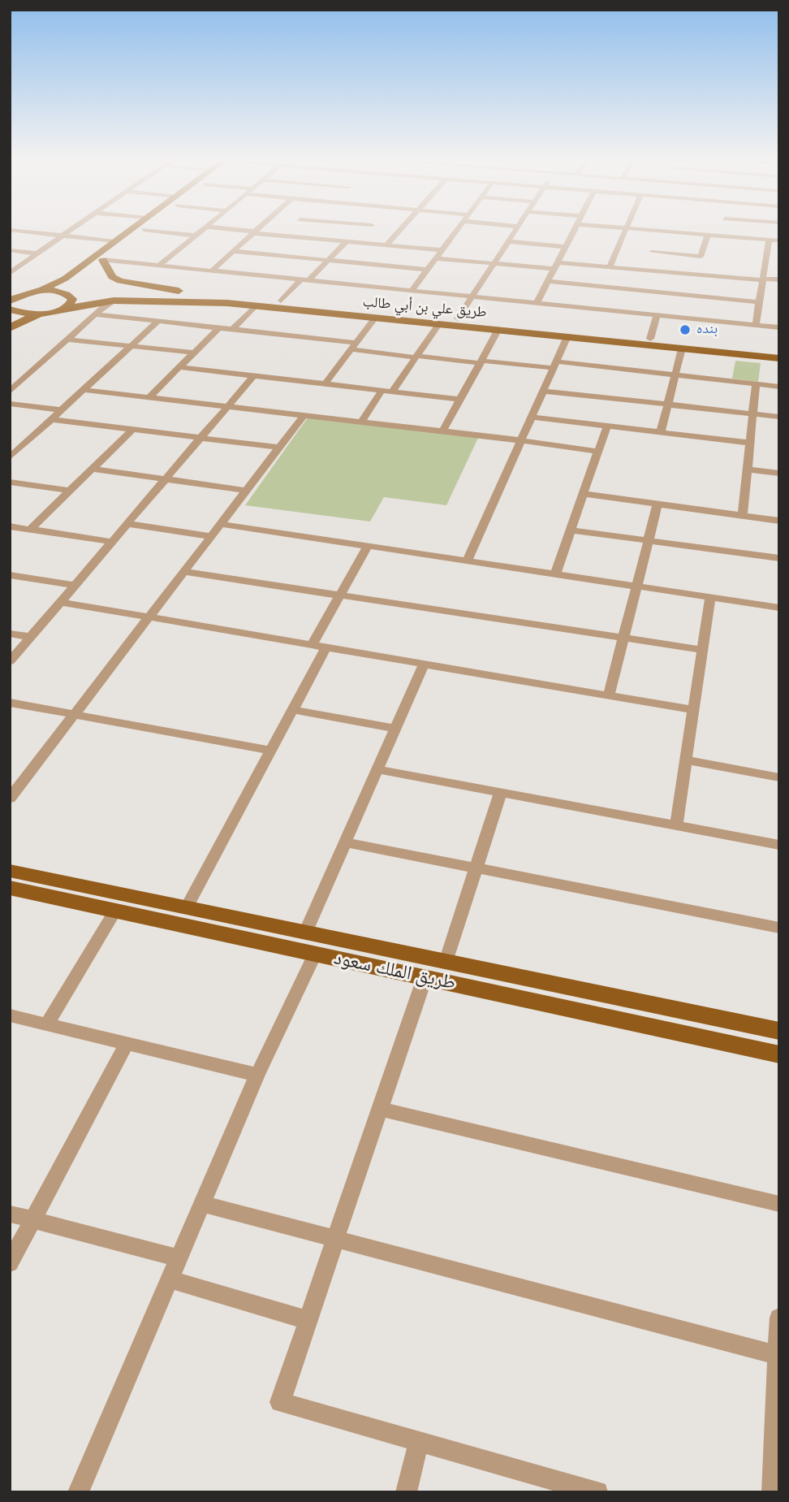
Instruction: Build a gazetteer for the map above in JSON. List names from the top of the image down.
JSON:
{
  "streets": {
    "main road": ["طريق علي بن أبي طالب", "طريق الملك سعود"]
  },
  "places": ["بنده"]
}
